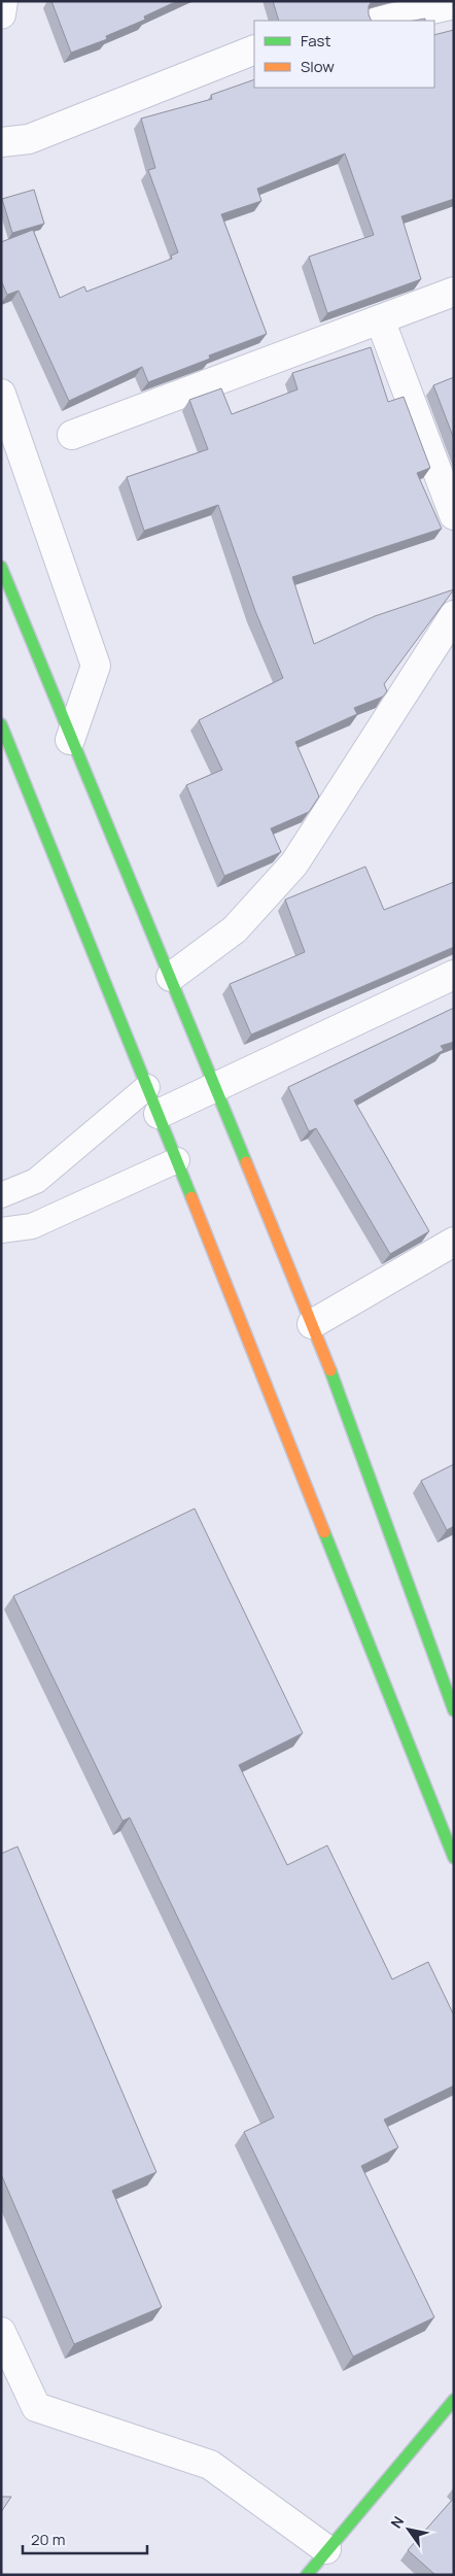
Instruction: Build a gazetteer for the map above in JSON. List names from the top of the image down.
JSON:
{
  "legend": ["Fast", "Slow"],
  "scale_bar": "20 m",
  "north": "top left"
}
